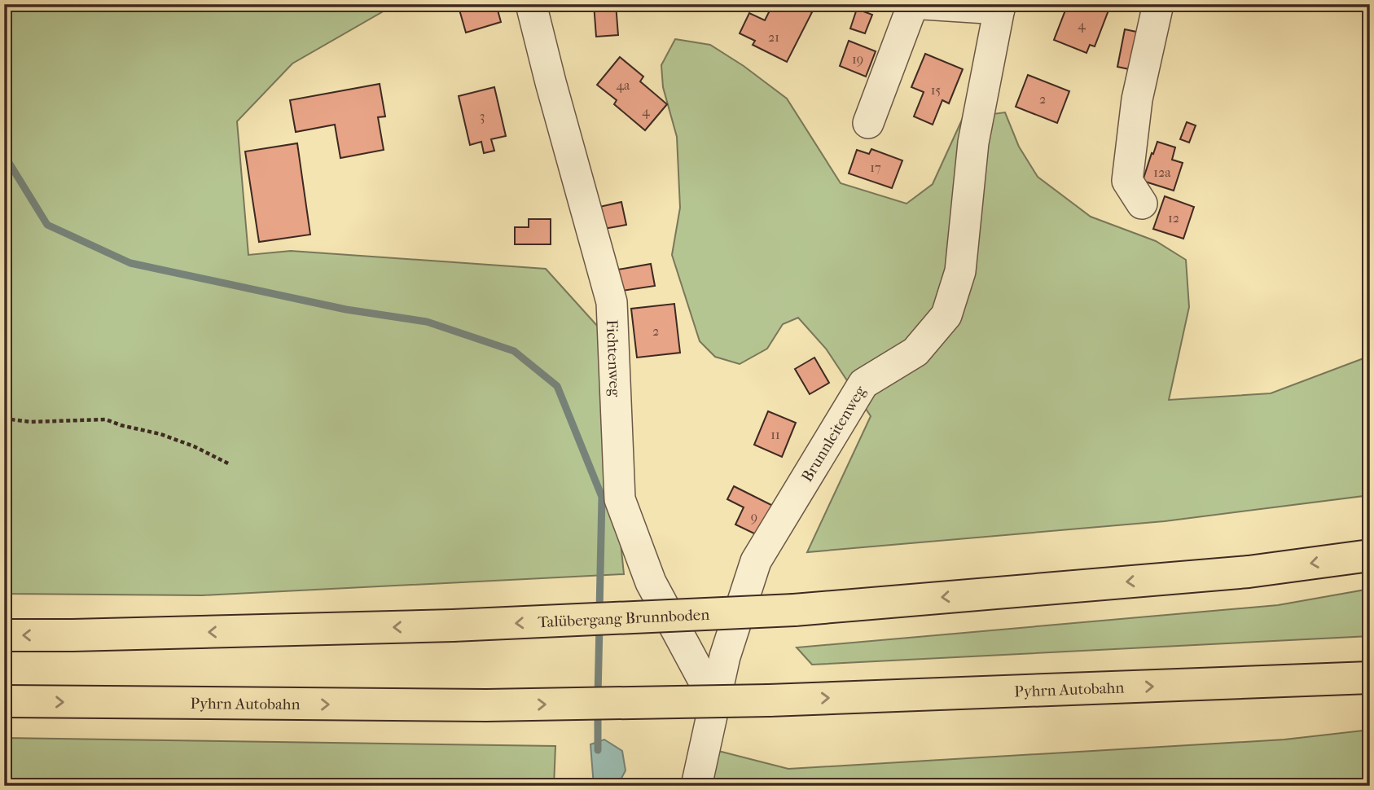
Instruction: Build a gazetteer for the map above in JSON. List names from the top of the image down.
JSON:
{
  "streets": {
    "highway": ["Talübergang Brunnboden", "Pyhrn Autobahn"],
    "street": ["Fichtenweg", "Brunnleitenweg"]
  },
  "crossings": [
    ["Fichtenweg", "Brunnleitenweg"]
  ],
  "one_way": ["Talübergang Brunnboden", "Pyhrn Autobahn"],
  "house_numbers": [
    "4",
    "21",
    "19",
    "4a",
    "15",
    "2",
    "4",
    "3",
    "17",
    "12a",
    "12",
    "2",
    "11",
    "9"
  ]
}
